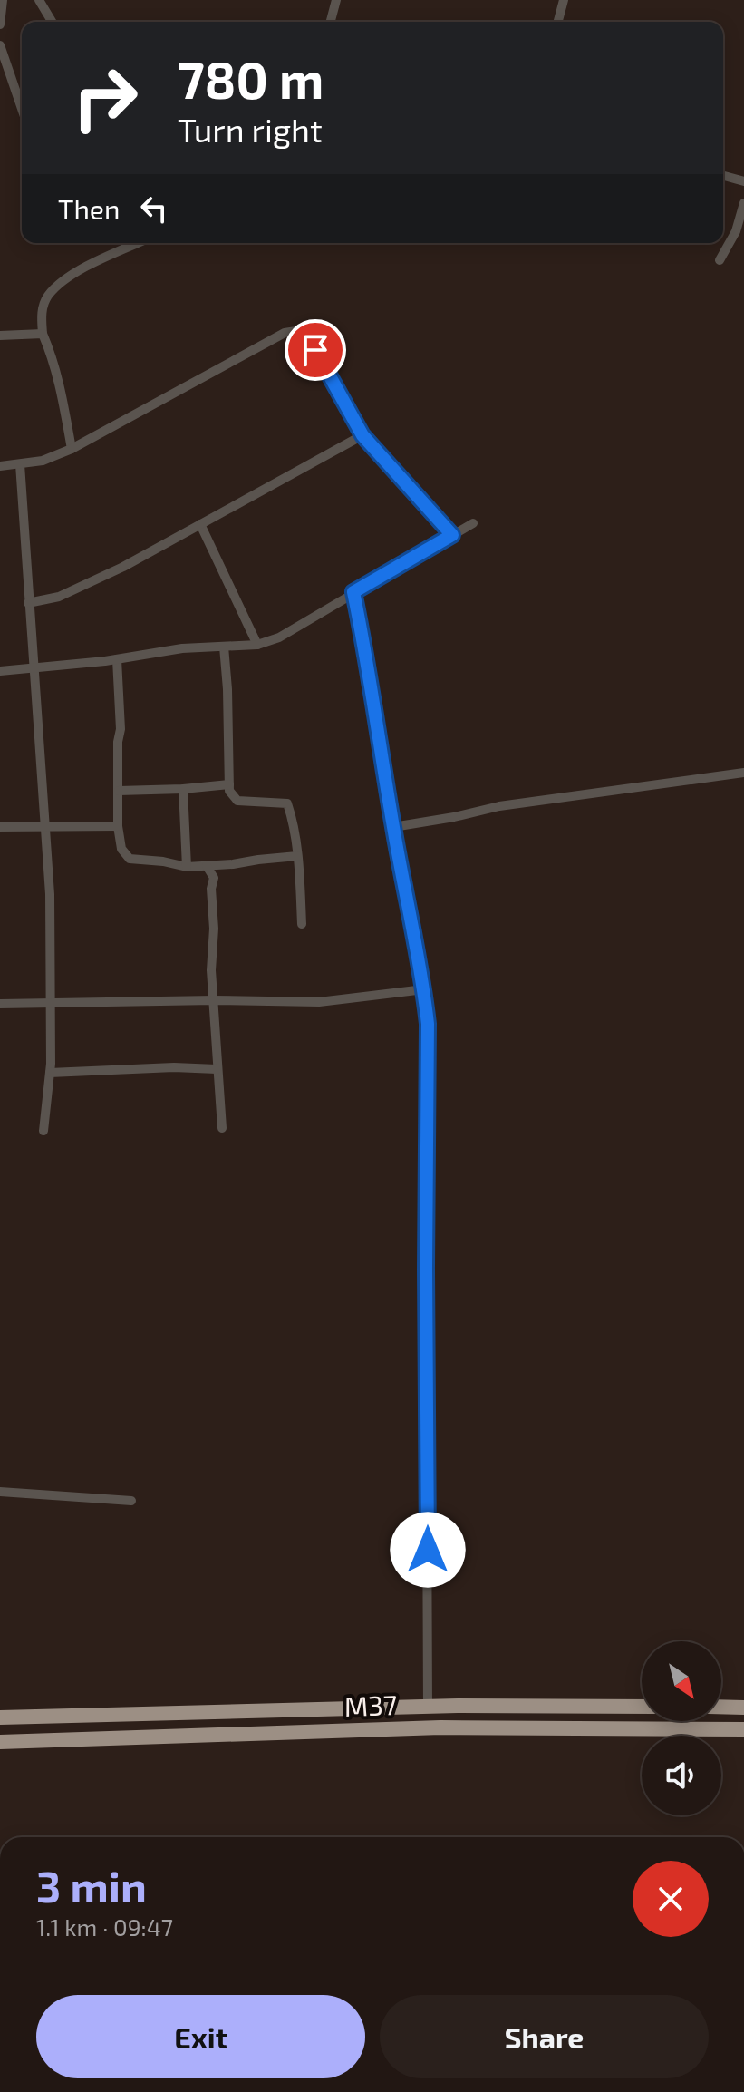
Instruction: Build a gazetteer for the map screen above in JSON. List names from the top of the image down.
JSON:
{
  "streets": {
    "highway": ["M37"]
  },
  "north": "bottom right",
  "page": {
    "turn": ["780 m", "Turn right"],
    "then": "Then",
    "heading": ["3 min", "1.1 km · 09:47"],
    "buttons": ["Exit", "Share"]
  }
}
